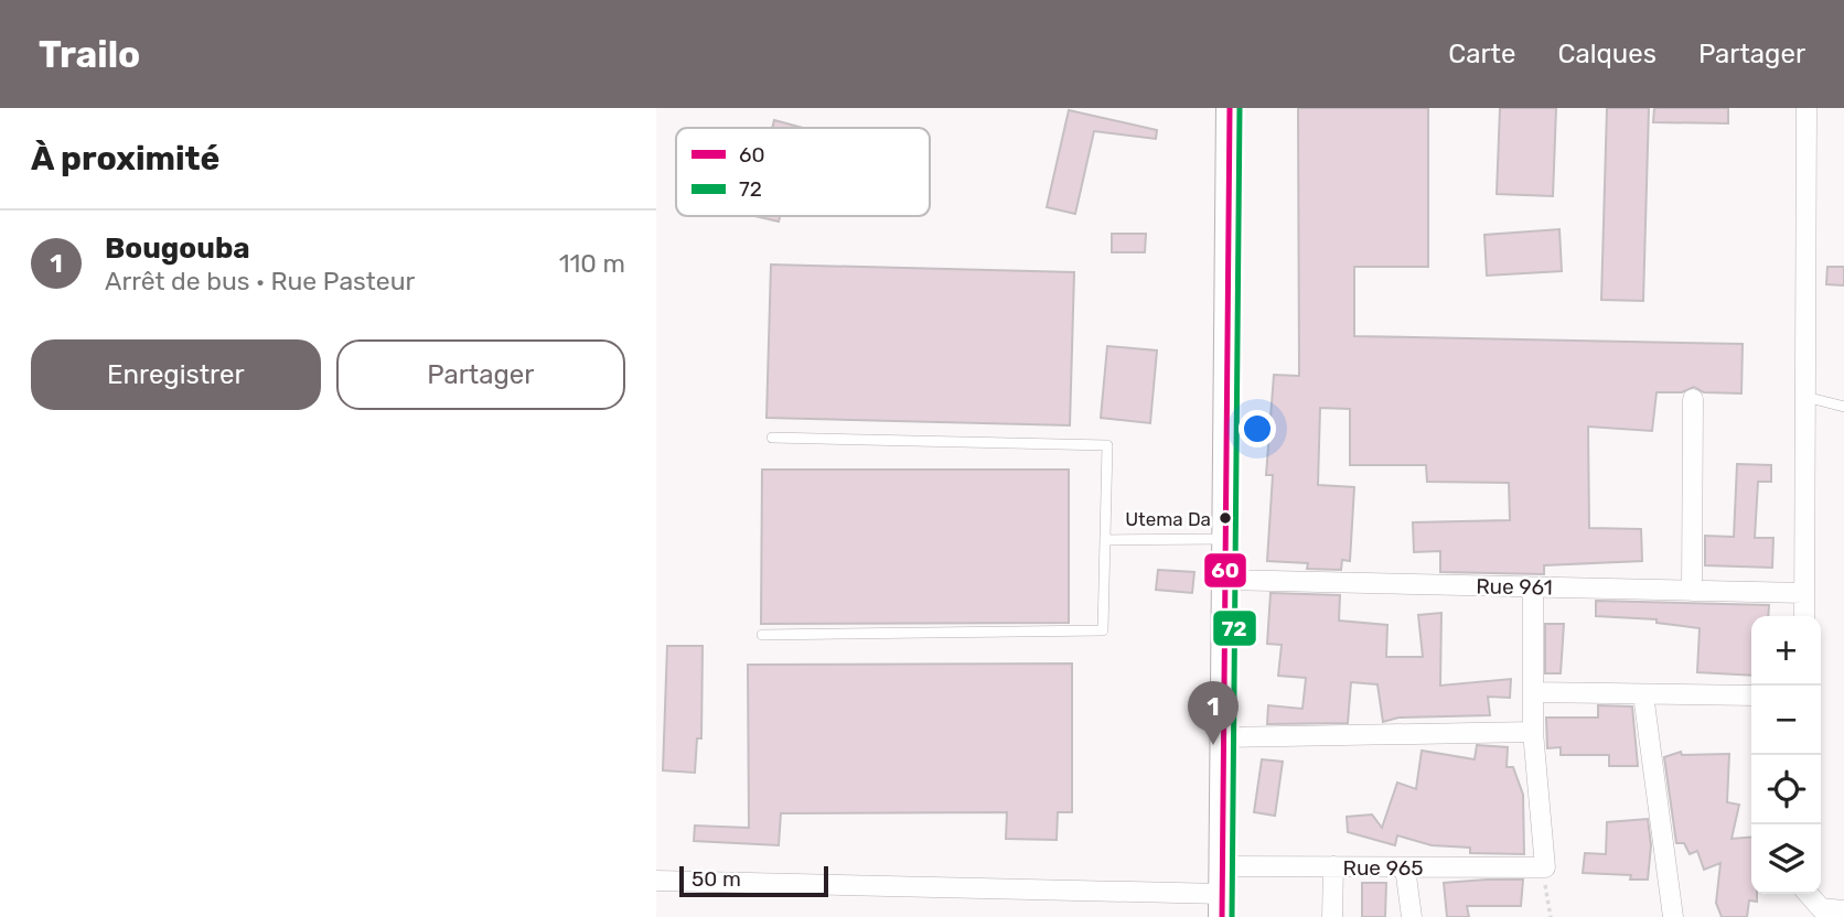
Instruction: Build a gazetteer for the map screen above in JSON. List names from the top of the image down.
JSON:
{
  "streets": {
    "street": ["Rue 961", "Rue 965"]
  },
  "places": ["Utema Da"],
  "lines": ["transit line 60", "transit line 72"],
  "legend": ["60", "72"],
  "scale_bar": "50 m",
  "page": {
    "header": "Trailo",
    "nav": ["Carte", "Calques", "Partager"],
    "heading": "À proximité",
    "list": [
      {
        "mark": "1",
        "name": "Bougouba",
        "note": "Arrêt de bus · Rue Pasteur",
        "value": "110 m"
      }
    ],
    "buttons": ["Enregistrer", "Partager"],
    "map_buttons": ["+", "−"],
    "pins": "1",
    "scale": "50 m"
  }
}
